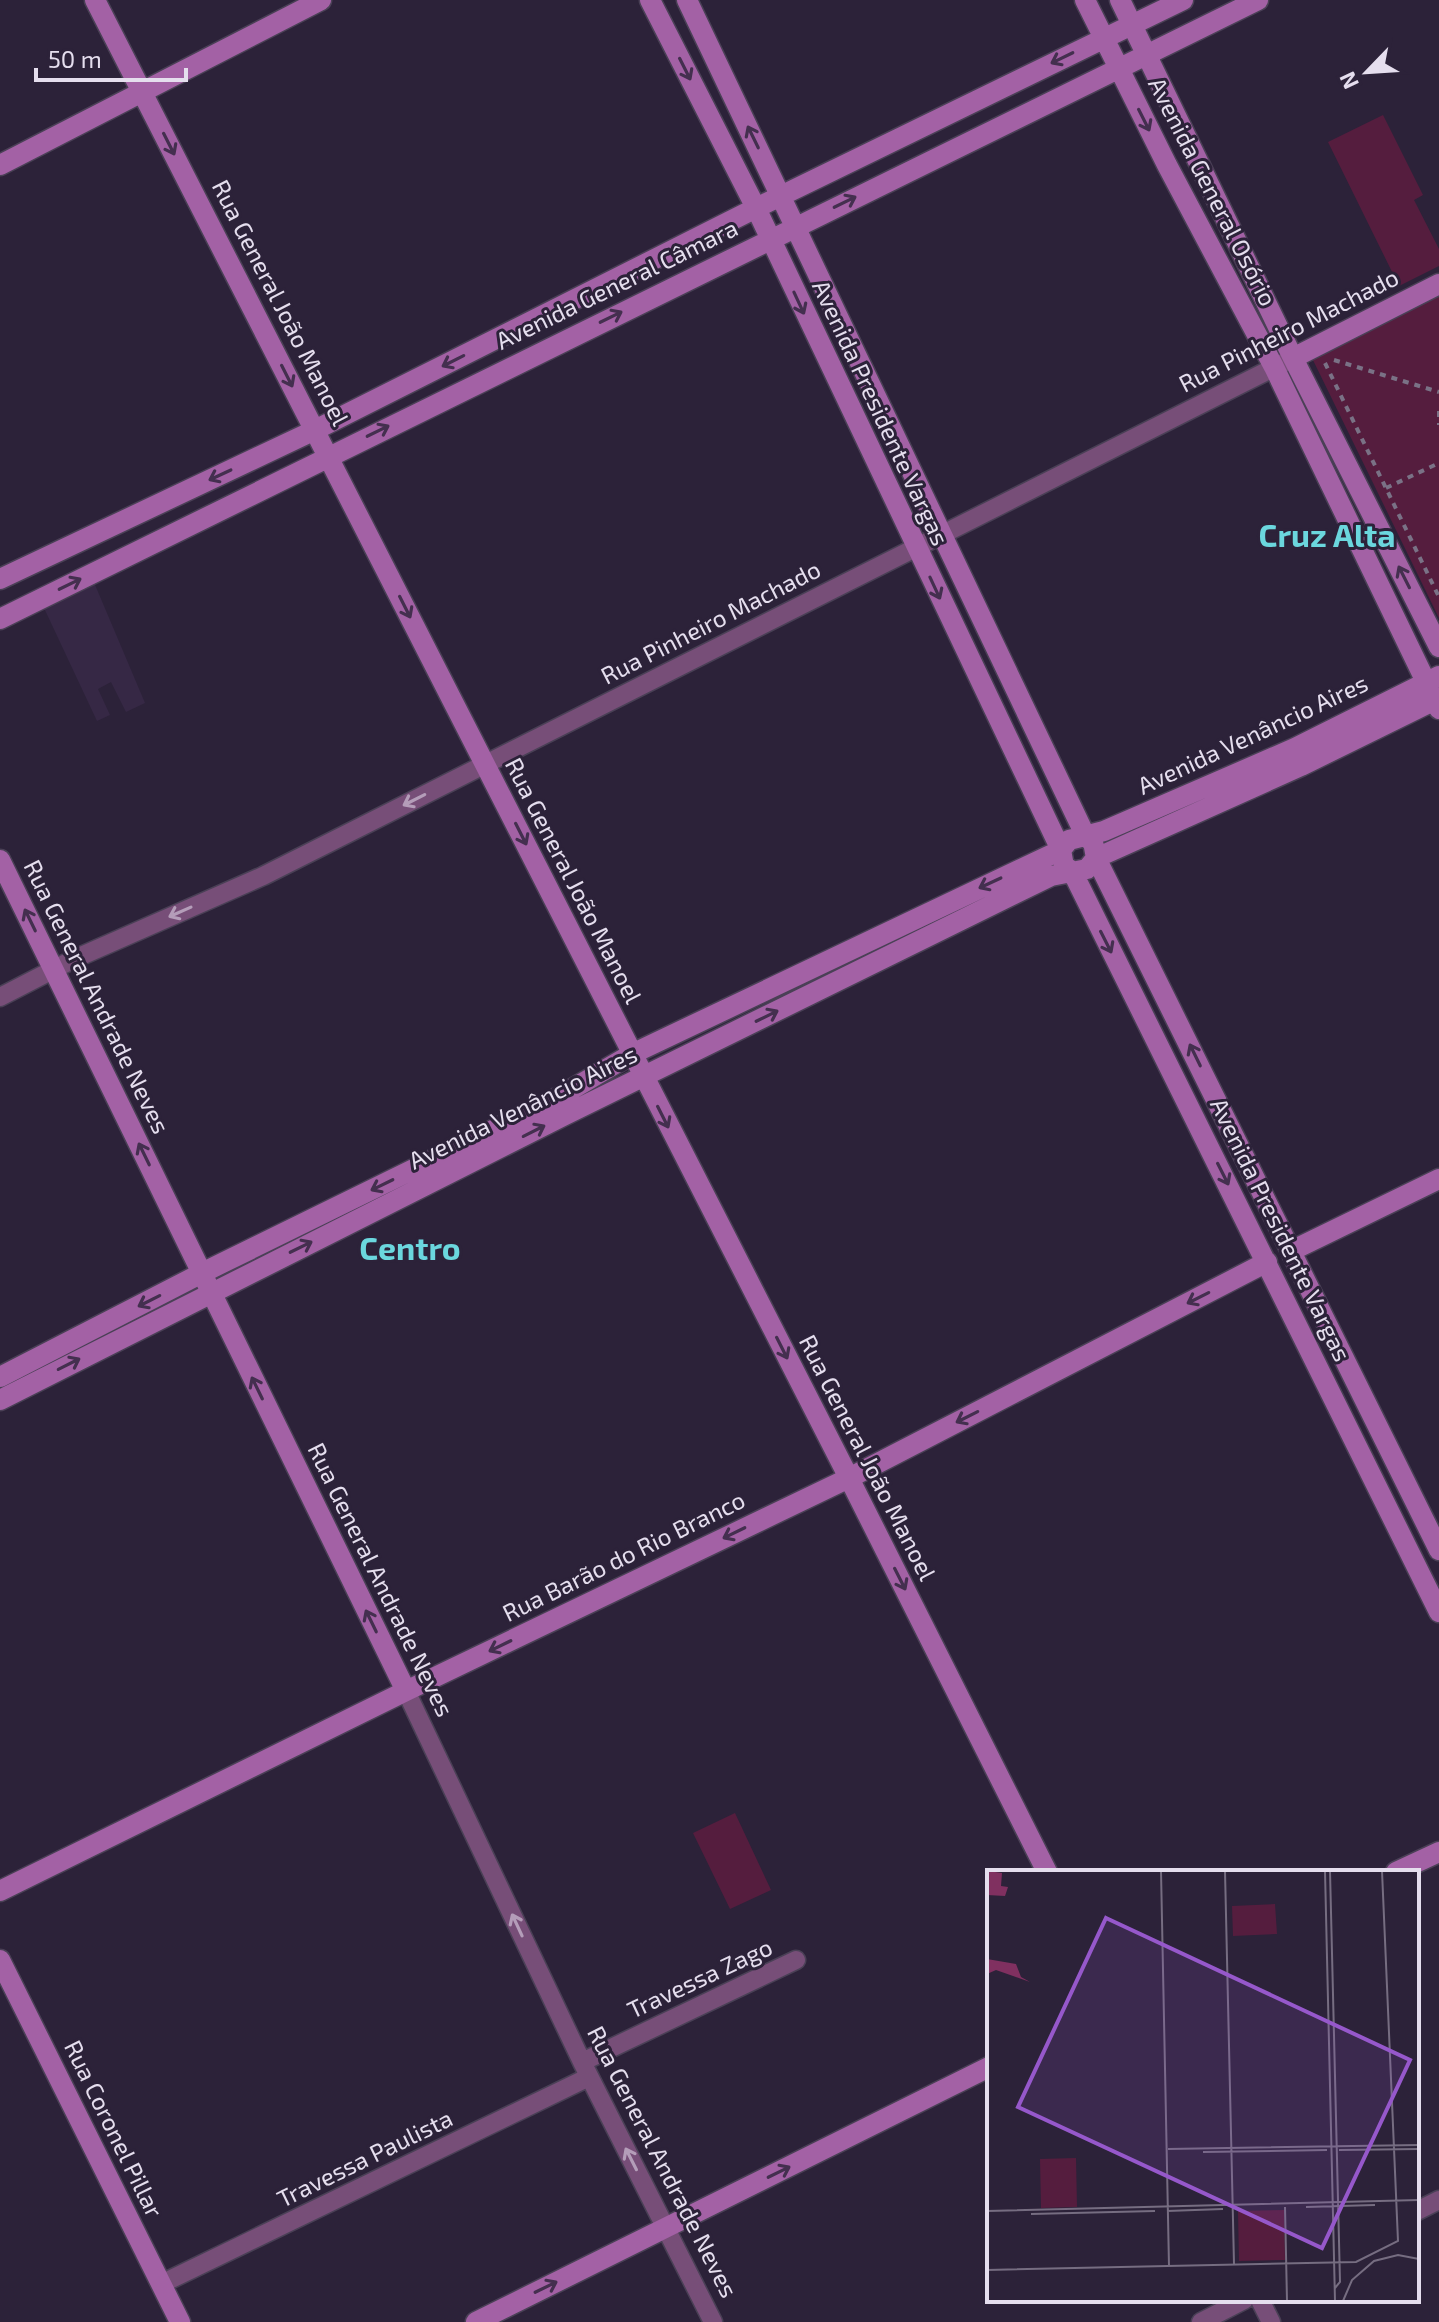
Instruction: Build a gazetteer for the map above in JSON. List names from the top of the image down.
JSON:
{
  "streets": {
    "main road": [
      "Avenida General Osório",
      "Avenida General Câmara",
      "Rua General João Manoel",
      "Rua Pinheiro Machado",
      "Avenida Presidente Vargas",
      "Avenida Venâncio Aires",
      "Rua General Andrade Neves",
      "Rua Barão do Rio Branco",
      "Rua Coronel Pillar"
    ],
    "street": ["Travessa Zago", "Travessa Paulista"]
  },
  "crossings": [
    ["Avenida General Osório", "Avenida General Câmara"],
    ["Avenida General Osório", "Rua Pinheiro Machado"],
    ["Avenida General Osório", "Avenida Venâncio Aires"],
    ["Avenida General Câmara", "Rua General João Manoel"],
    ["Avenida General Câmara", "Avenida Presidente Vargas"],
    ["Rua General João Manoel", "Rua Pinheiro Machado"],
    ["Rua General João Manoel", "Avenida Venâncio Aires"],
    ["Rua General João Manoel", "Rua Barão do Rio Branco"],
    ["Rua Pinheiro Machado", "Avenida Presidente Vargas"],
    ["Rua Pinheiro Machado", "Rua General Andrade Neves"],
    ["Avenida Presidente Vargas", "Avenida Venâncio Aires"],
    ["Avenida Presidente Vargas", "Rua Barão do Rio Branco"],
    ["Avenida Venâncio Aires", "Rua General Andrade Neves"],
    ["Rua General Andrade Neves", "Rua Barão do Rio Branco"],
    ["Rua General Andrade Neves", "Travessa Zago"],
    ["Rua General Andrade Neves", "Travessa Paulista"],
    ["Travessa Zago", "Travessa Paulista"],
    ["Rua Coronel Pillar", "Travessa Paulista"]
  ],
  "one_way": ["Rua General João Manoel", "Rua General Andrade Neves", "Rua Barão do Rio Branco"],
  "districts": ["Cruz Alta", "Centro"],
  "scale_bar": "50 m",
  "north": "bottom left"
}
